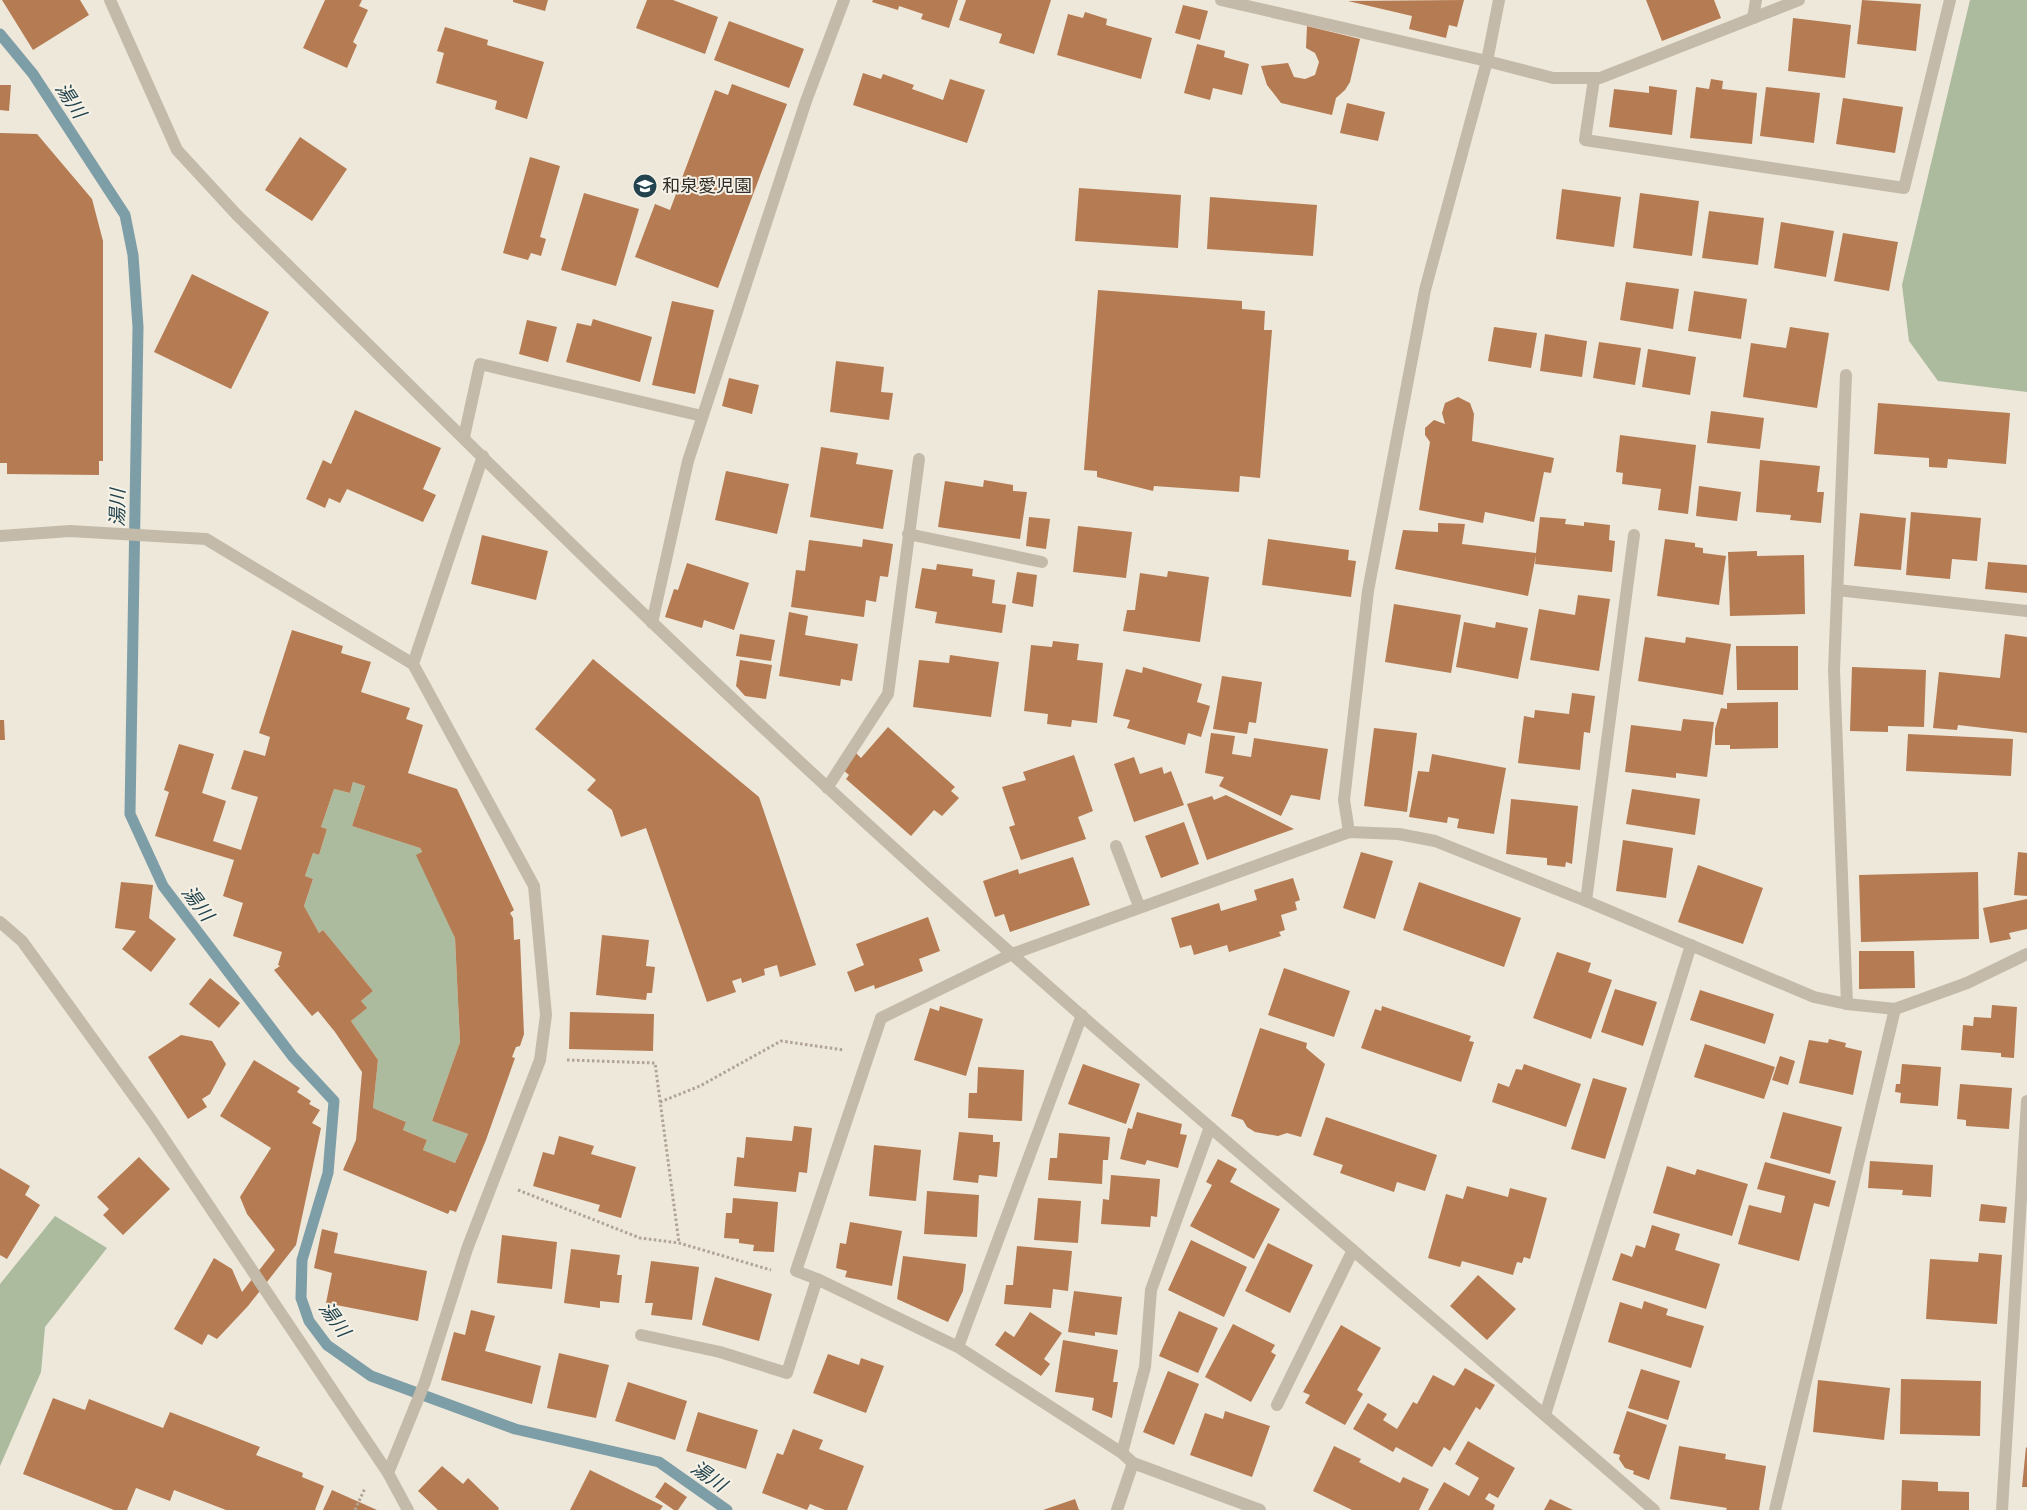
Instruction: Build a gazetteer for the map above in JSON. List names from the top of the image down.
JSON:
{
  "water": ["湯川"],
  "places": {
    "school or university": ["和泉愛児園"]
  }
}
